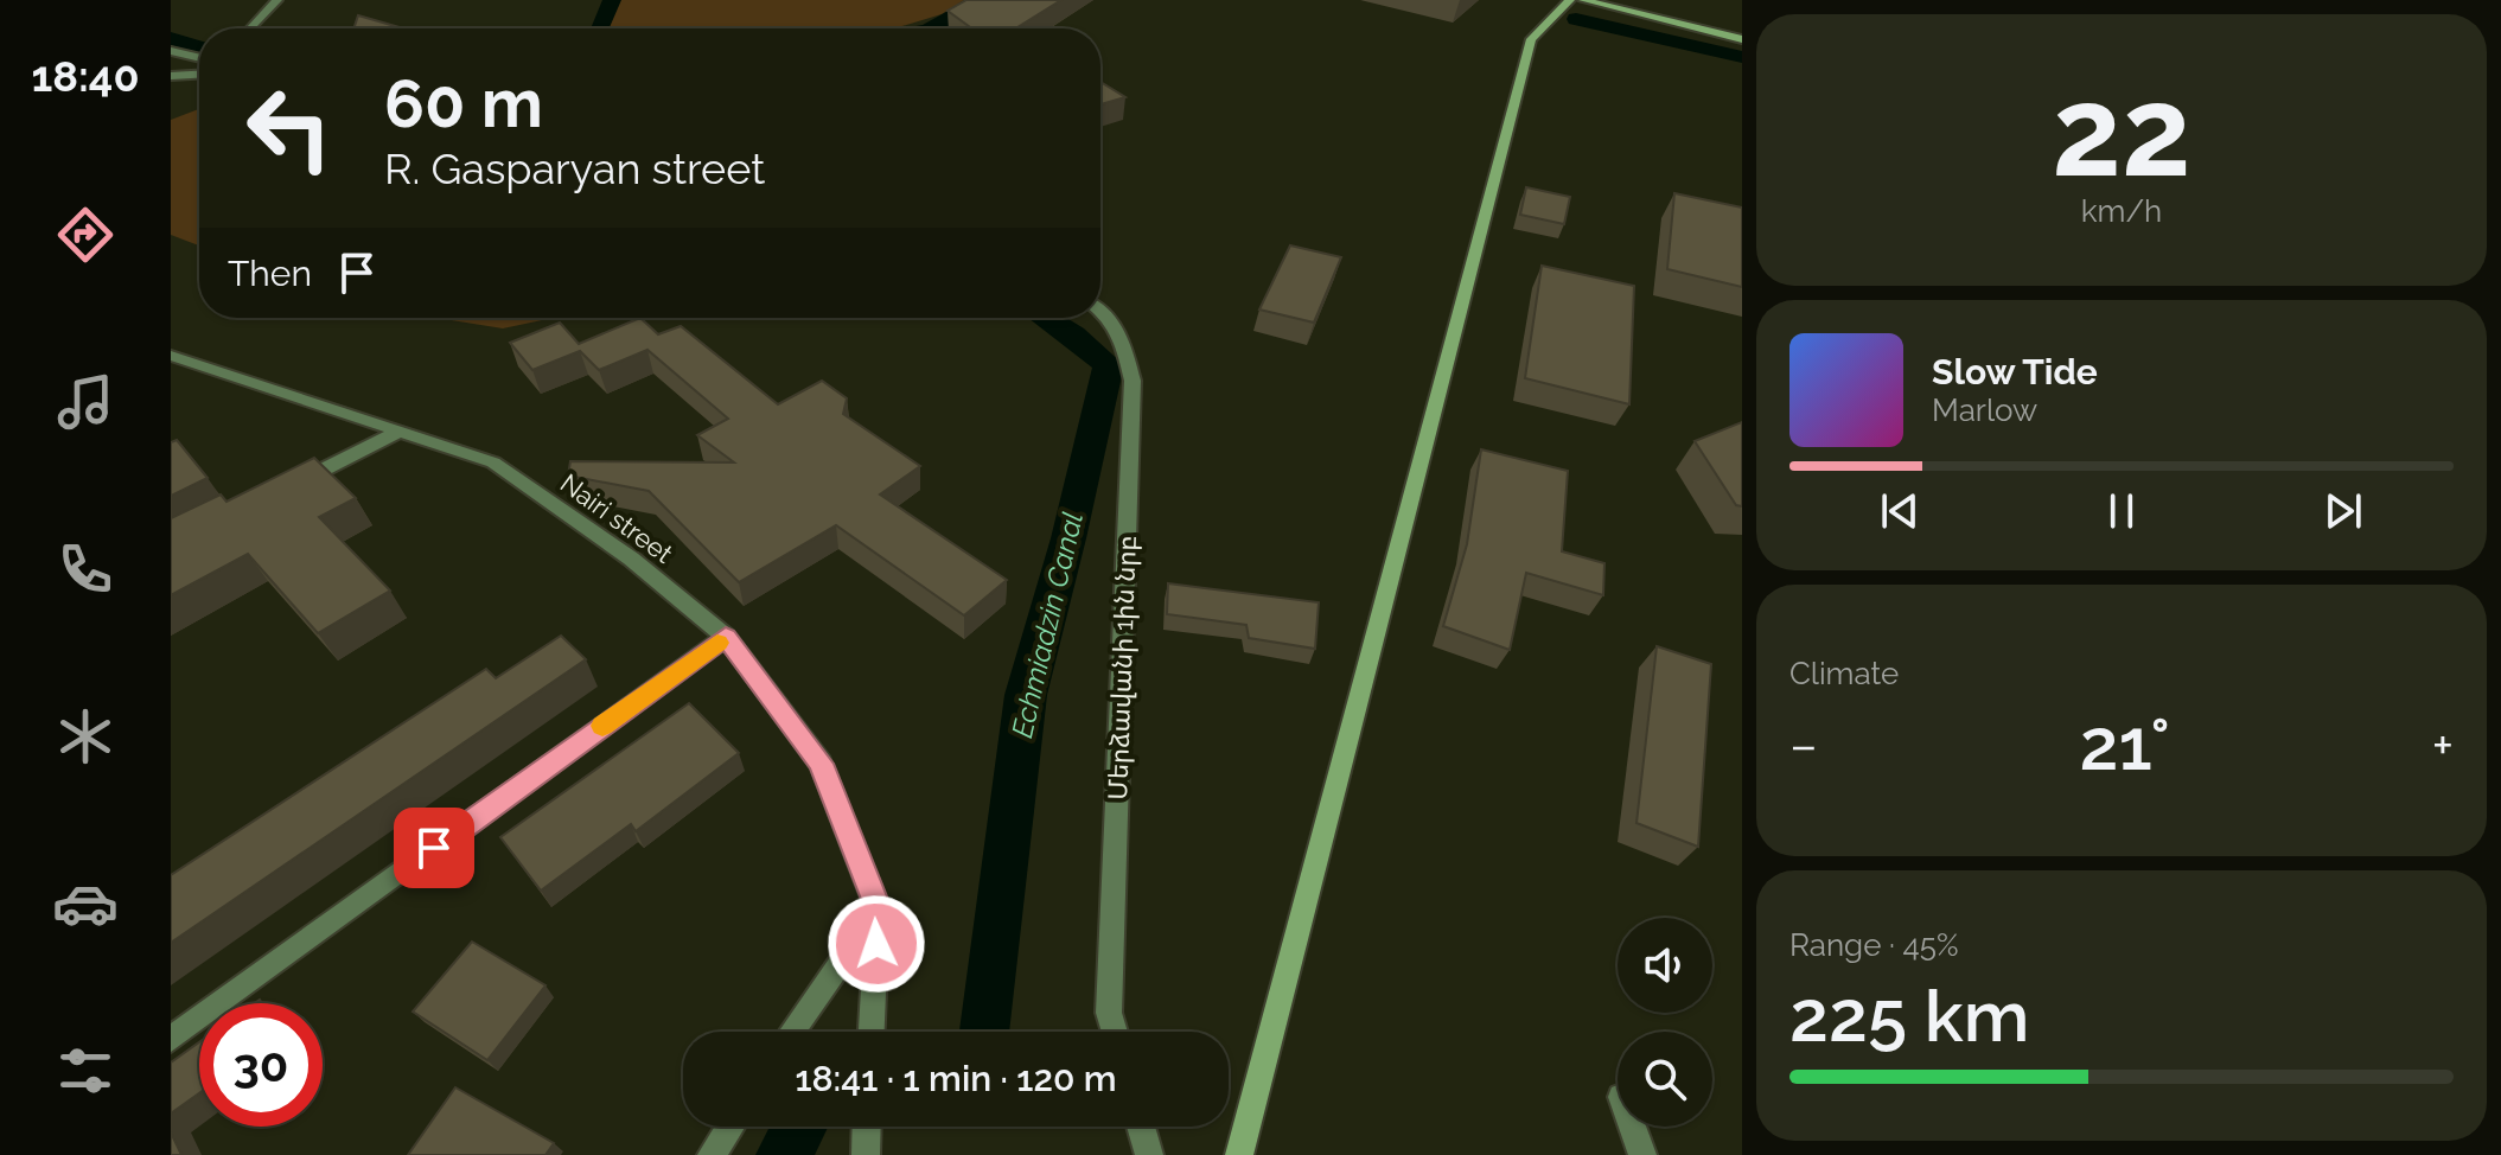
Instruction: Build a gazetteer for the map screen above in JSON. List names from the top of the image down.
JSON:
{
  "streets": {
    "street": ["Nairi street", "Մերձավանի 1ին նրբ"]
  },
  "water": ["Echmiadzin Canal"],
  "page": {
    "tabs": "18:40",
    "tile": [
      ["22", "km/h"],
      "Climate",
      ["Range · 45%", "225 km"]
    ],
    "turn": ["60 m", "R. Gasparyan street"],
    "then": "Then",
    "song": ["Slow Tide", "Marlow"],
    "heat": ["−", "21°", "+"],
    "limit": "30",
    "trip": "18:41 · 1 min · 120 m"
  }
}
